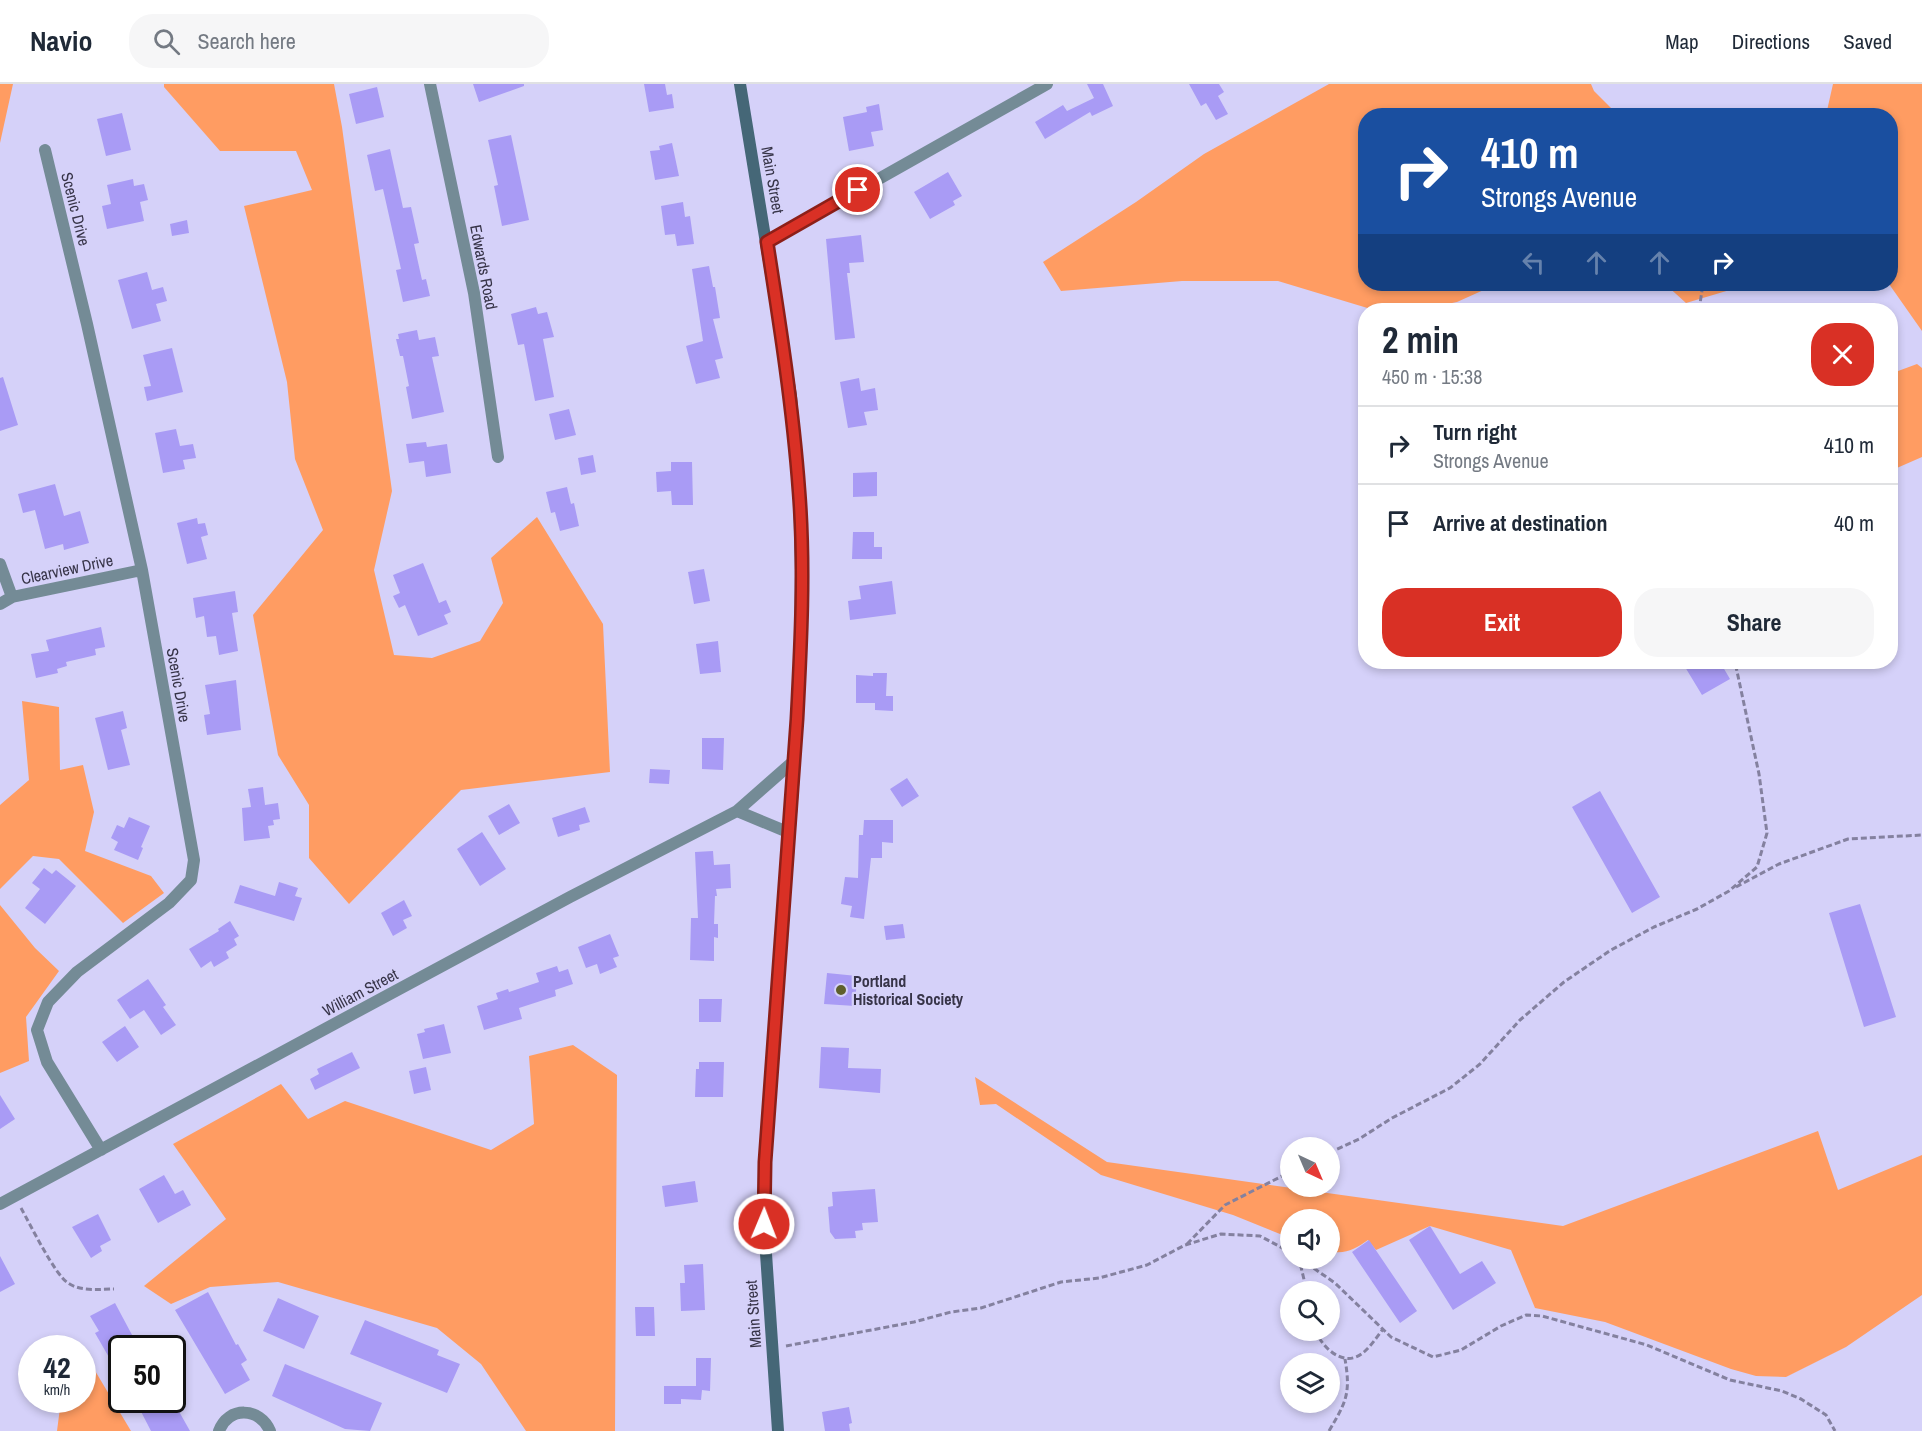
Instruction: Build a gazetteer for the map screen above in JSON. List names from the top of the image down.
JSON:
{
  "streets": {
    "main road": ["Main Street"],
    "street": [
      "Scenic Drive",
      "Edwards Road",
      "Clearview Drive",
      "William Street"
    ]
  },
  "crossings": [
    ["Main Street", "William Street"],
    ["Scenic Drive", "Clearview Drive"],
    ["Scenic Drive", "William Street"]
  ],
  "places": ["Portland Historical Society"],
  "north": "bottom right",
  "page": {
    "header": "Navio",
    "search": "Search here",
    "nav": ["Map", "Directions", "Saved"],
    "turn": ["410 m", "Strongs Avenue"],
    "heading": ["2 min", "450 m · 15:38"],
    "list": [
      {
        "name": "Turn right",
        "note": "Strongs Avenue",
        "value": "410 m"
      },
      {
        "name": "Arrive at destination",
        "value": "40 m"
      }
    ],
    "buttons": ["Exit", "Share"],
    "speed": "42 km/h",
    "limit": "50"
  }
}
